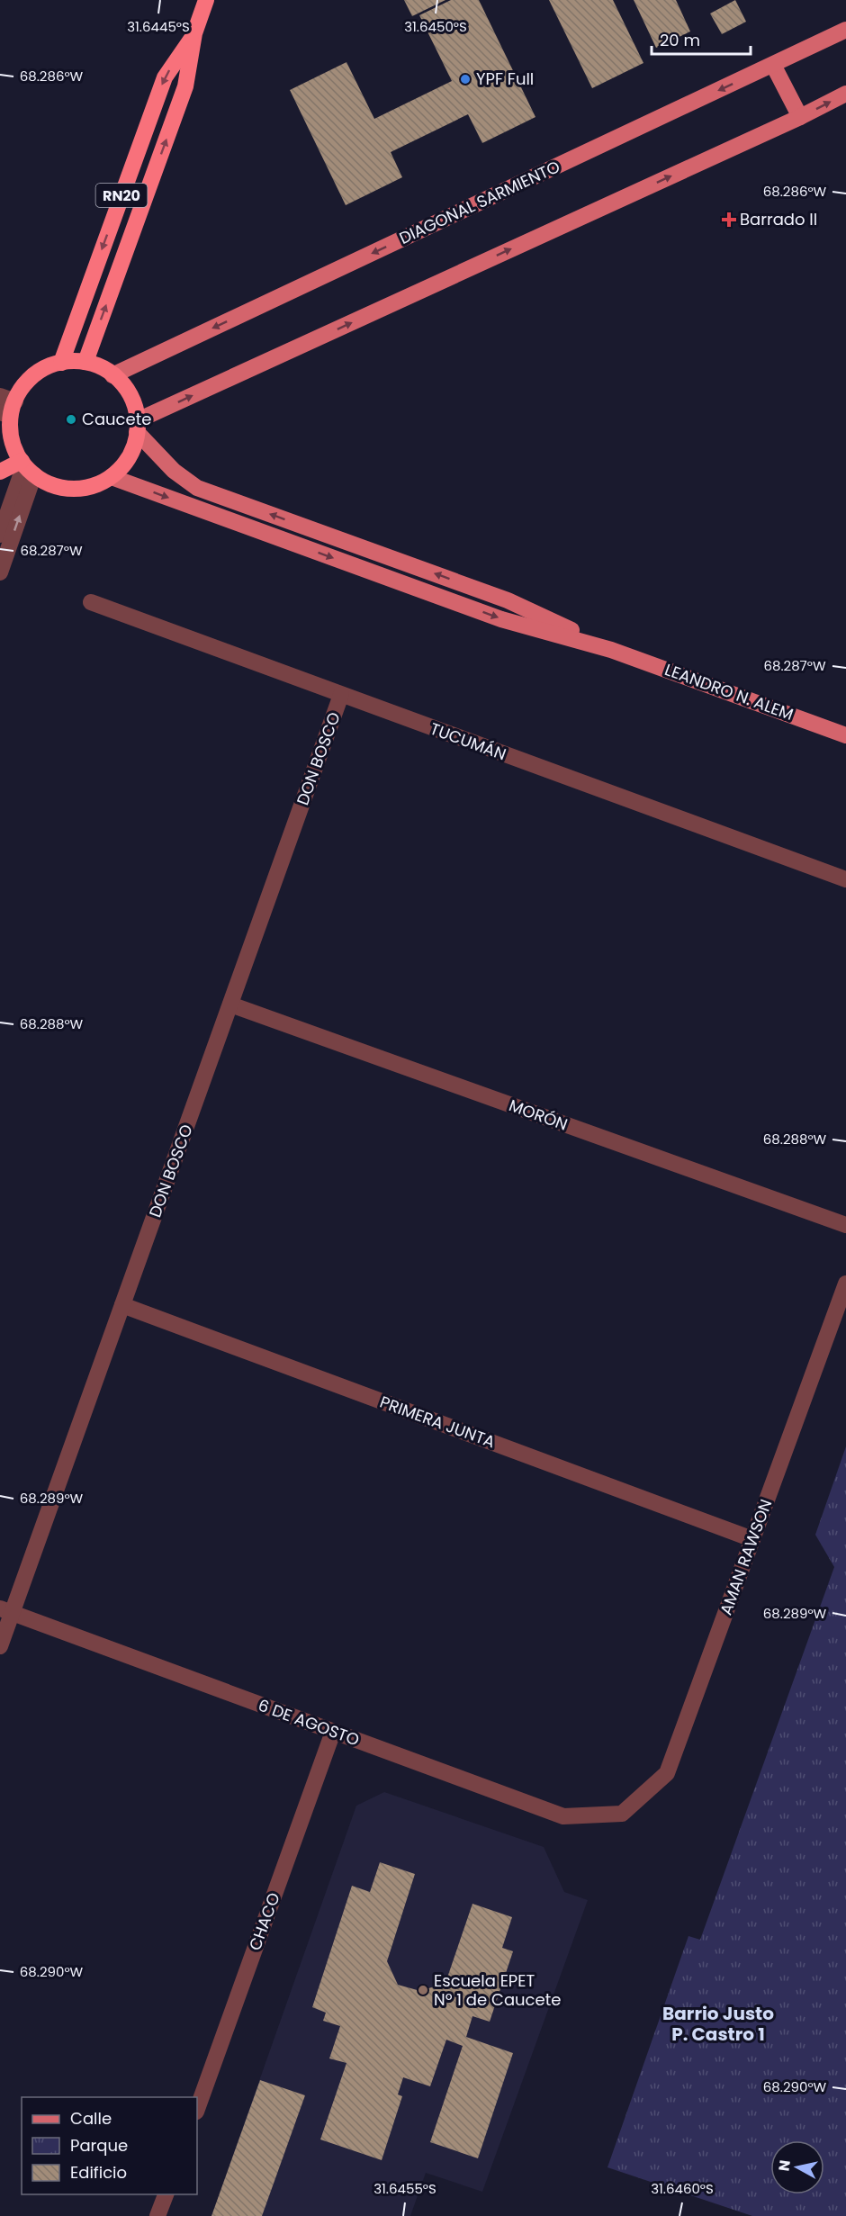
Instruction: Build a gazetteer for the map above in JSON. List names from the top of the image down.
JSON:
{
  "streets": {
    "highway": ["RN20"],
    "main road": ["DIAGONAL SARMIENTO", "LEANDRO N. ALEM"],
    "street": [
      "TUCUMÁN",
      "DON BOSCO",
      "MORÓN",
      "PRIMERA JUNTA",
      "AMAN RAWSON",
      "6 DE AGOSTO",
      "CHACO"
    ]
  },
  "crossings": [
    ["RN20", "DIAGONAL SARMIENTO"],
    ["TUCUMÁN", "DON BOSCO"],
    ["DON BOSCO", "MORÓN"],
    ["DON BOSCO", "PRIMERA JUNTA"],
    ["DON BOSCO", "6 DE AGOSTO"],
    ["PRIMERA JUNTA", "AMAN RAWSON"],
    ["AMAN RAWSON", "6 DE AGOSTO"],
    ["6 DE AGOSTO", "CHACO"]
  ],
  "districts": ["Barrio Justo P. Castro 1"],
  "places": {
    "other": ["YPF Full", "Caucete", "Escuela EPET Nº 1 de Caucete"],
    "health": ["Barrado II"]
  },
  "legend": ["Calle", "Parque", "Edificio"],
  "scale_bar": "20 m",
  "north": "left",
  "coordinates": [
    "31.6445°S",
    "31.6450°S",
    "68.286°W",
    "68.287°W",
    "68.288°W",
    "68.289°W",
    "68.290°W",
    "31.6455°S",
    "31.6460°S"
  ]
}
